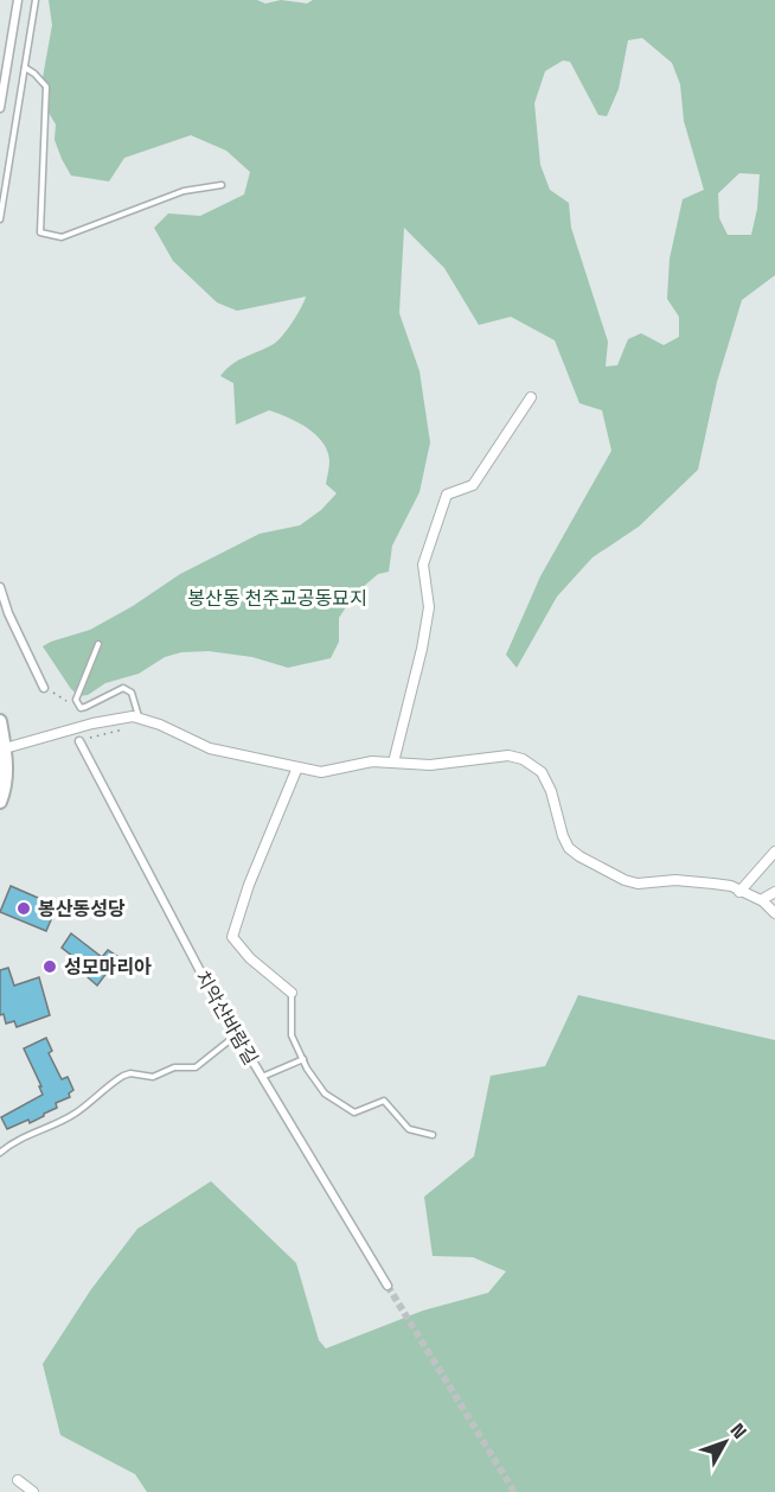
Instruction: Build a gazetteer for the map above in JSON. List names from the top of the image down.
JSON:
{
  "streets": {
    "street": ["치악산바람길"]
  },
  "parks": ["봉산동 천주교공동묘지"],
  "places": ["봉산동성당", "성모마리아"],
  "north": "top right"
}
